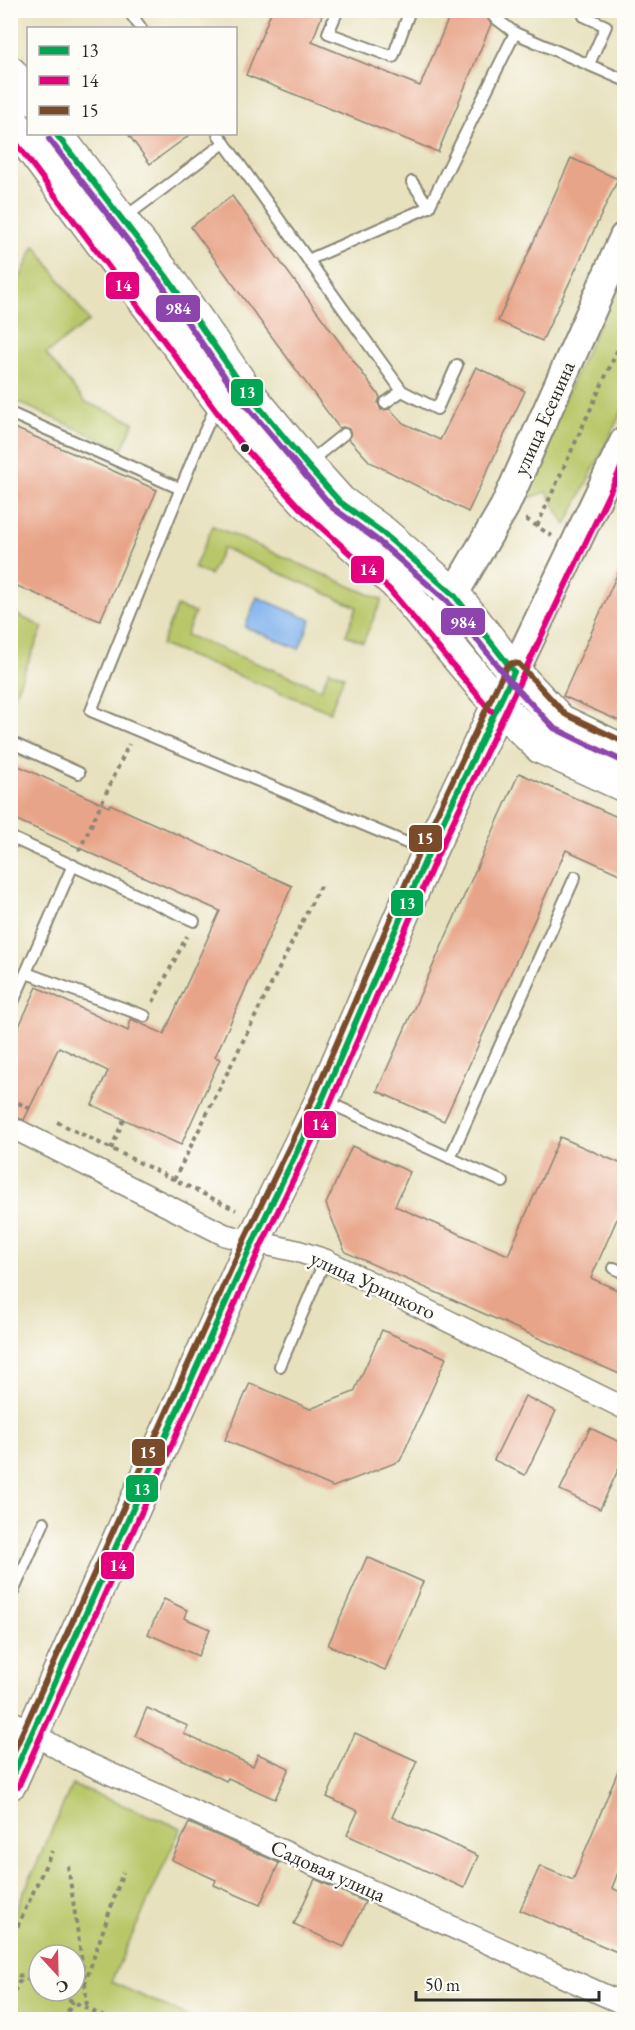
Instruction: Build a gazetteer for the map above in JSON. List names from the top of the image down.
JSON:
{
  "streets": {
    "main road": ["улица Есенина"],
    "street": ["улица Урицкого", "Садовая улица"]
  },
  "lines": [
    "transit line 13",
    "transit line 14",
    "transit line 984",
    "transit line 15"
  ],
  "legend": ["13", "14", "15"],
  "scale_bar": "50 m",
  "north": "bottom"
}
